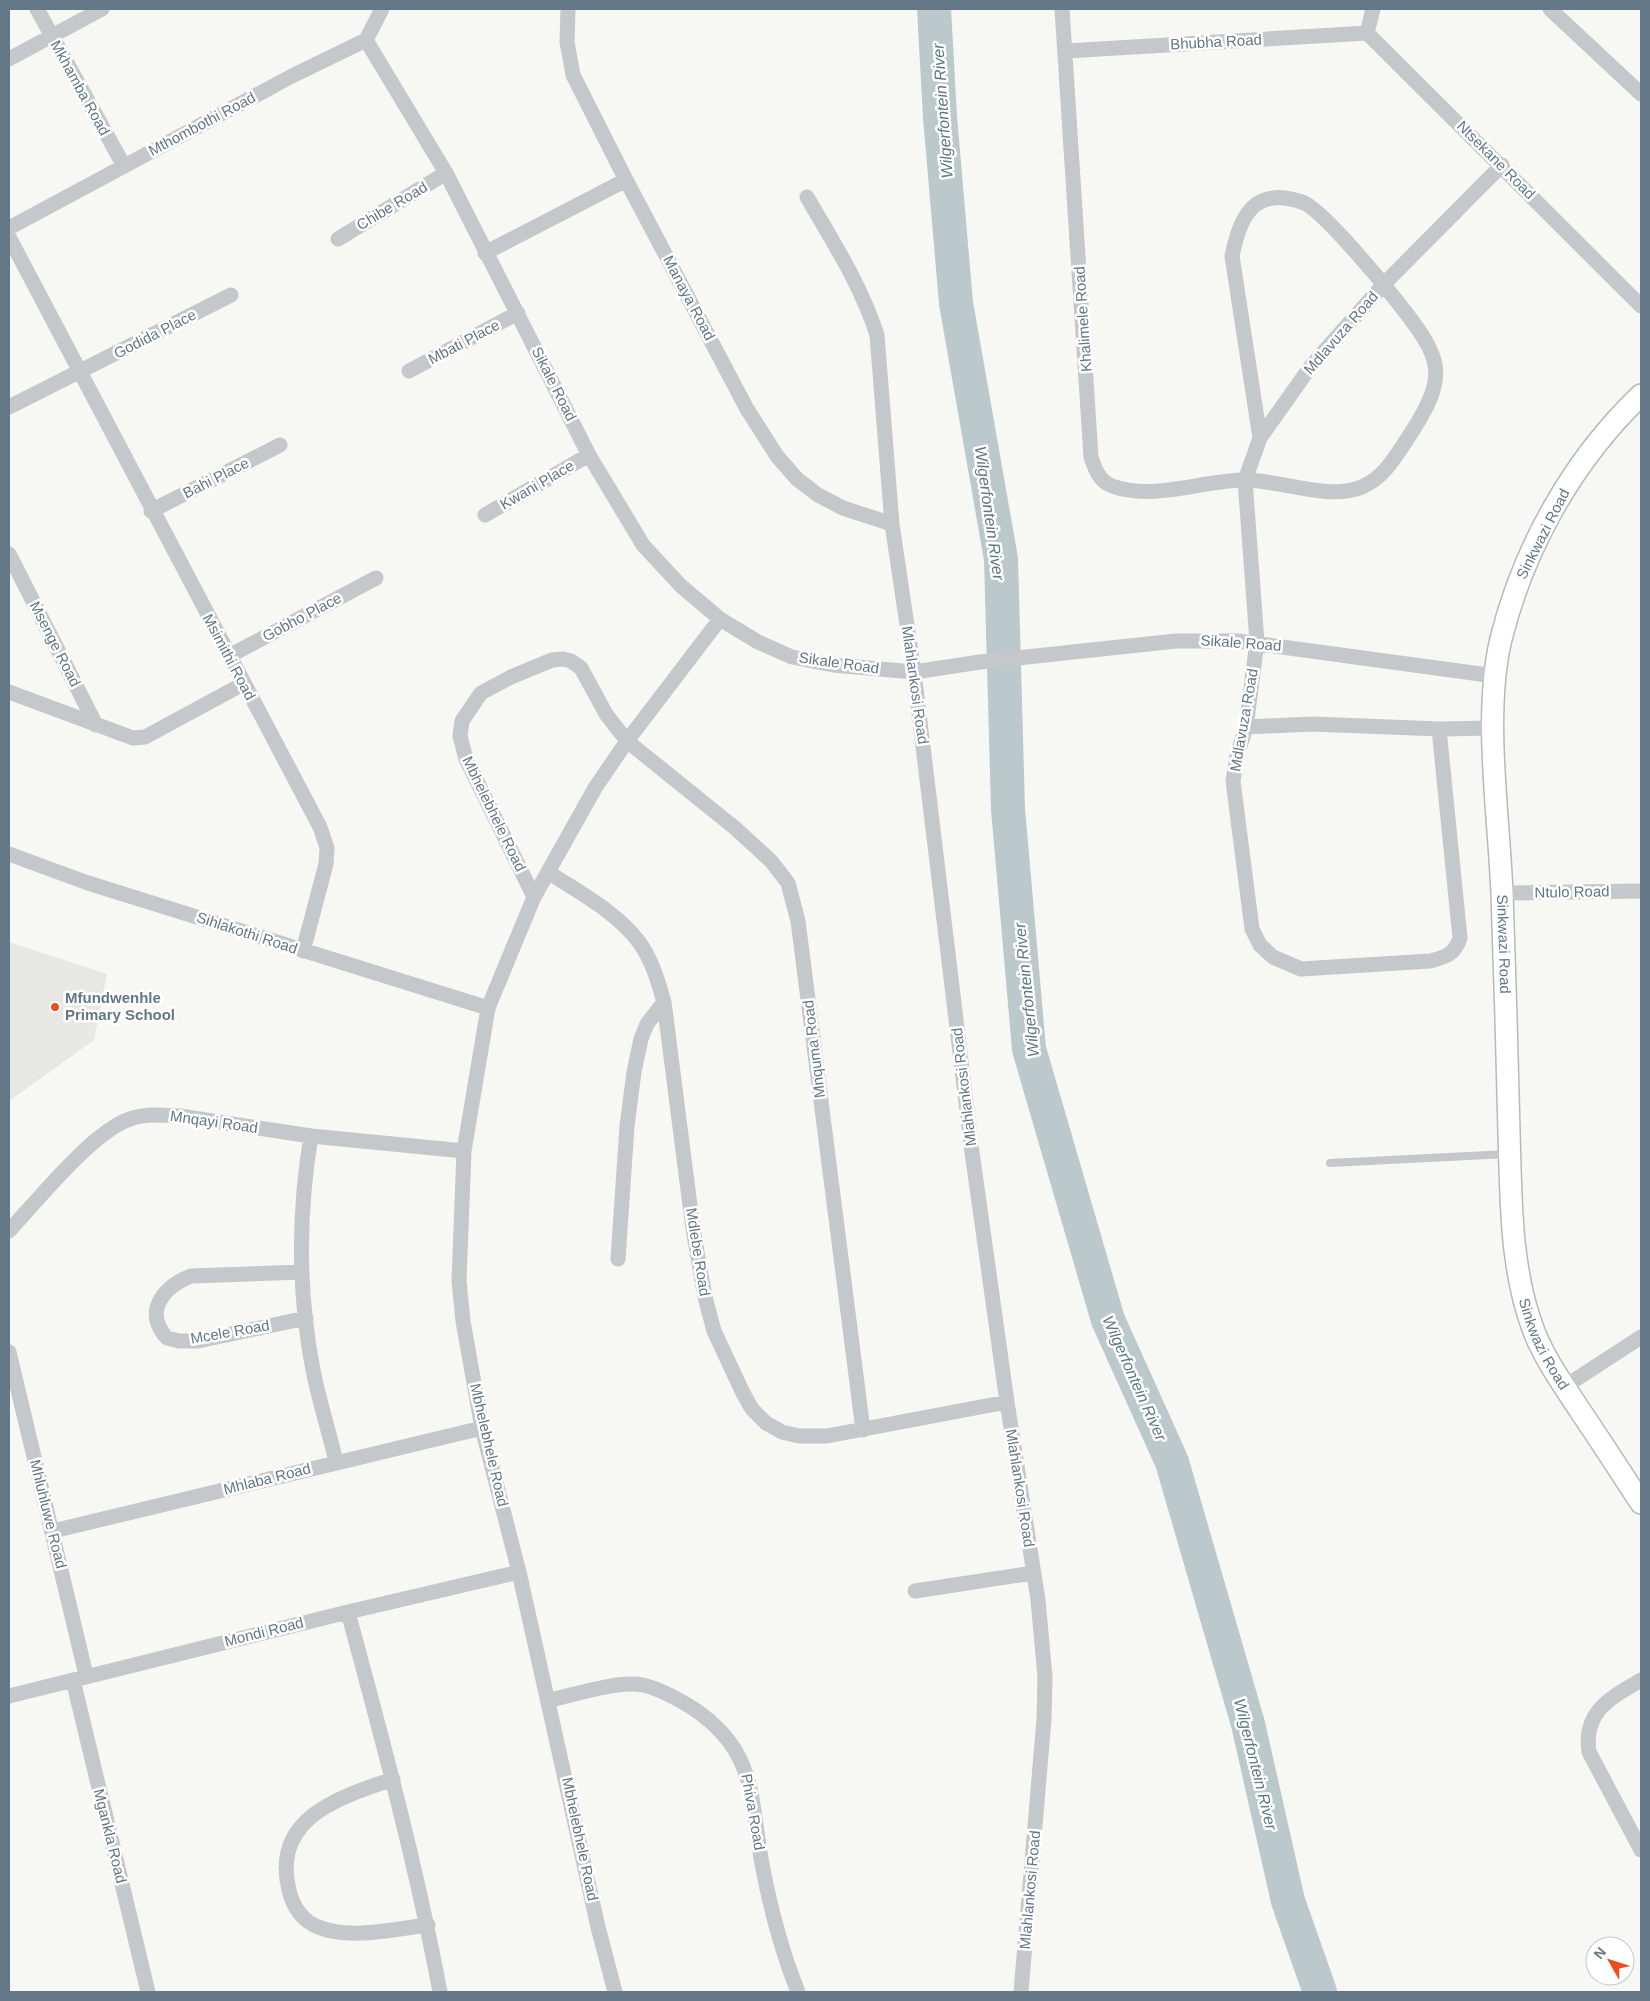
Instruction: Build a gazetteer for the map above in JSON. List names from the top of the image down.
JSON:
{
  "streets": {
    "street": [
      "Bhubha Road",
      "Mkhamba Road",
      "Mthombothi Road",
      "Ntsekane Road",
      "Chibe Road",
      "Manaya Road",
      "Khalimele Road",
      "Mdlavuza Road",
      "Godida Place",
      "Mbati Place",
      "Sikale Road",
      "Bahi Place",
      "Kwani Place",
      "Sinkwazi Road",
      "Gobho Place",
      "Msenge Road",
      "Msimithi Road",
      "Mlahlankosi Road",
      "Mbhelebhele Road",
      "Ntulo Road",
      "Sihlakothi Road",
      "Mnquma Road",
      "Mnqayi Road",
      "Mdlebe Road",
      "Mcele Road",
      "Mhlaba Road",
      "Mhluhluwe Road",
      "Mondi Road",
      "Phiva Road",
      "Mgankla Road"
    ]
  },
  "crossings": [
    ["Bhubha Road", "Ntsekane Road"],
    ["Bhubha Road", "Khalimele Road"],
    ["Mkhamba Road", "Mthombothi Road"],
    ["Mthombothi Road", "Sikale Road"],
    ["Ntsekane Road", "Mdlavuza Road"],
    ["Chibe Road", "Sikale Road"],
    ["Manaya Road", "Mlahlankosi Road"],
    ["Khalimele Road", "Mdlavuza Road"],
    ["Mdlavuza Road", "Sikale Road"],
    ["Godida Place", "Msimithi Road"],
    ["Mbati Place", "Sikale Road"],
    ["Sikale Road", "Kwani Place"],
    ["Sikale Road", "Sinkwazi Road"],
    ["Sikale Road", "Mlahlankosi Road"],
    ["Sikale Road", "Mbhelebhele Road"],
    ["Bahi Place", "Msimithi Road"],
    ["Sinkwazi Road", "Ntulo Road"],
    ["Gobho Place", "Msimithi Road"],
    ["Msimithi Road", "Sihlakothi Road"],
    ["Mlahlankosi Road", "Mdlebe Road"],
    ["Mbhelebhele Road", "Sihlakothi Road"],
    ["Mbhelebhele Road", "Mnquma Road"],
    ["Mbhelebhele Road", "Mnqayi Road"],
    ["Mbhelebhele Road", "Mdlebe Road"],
    ["Mbhelebhele Road", "Mhlaba Road"],
    ["Mbhelebhele Road", "Mondi Road"],
    ["Mbhelebhele Road", "Phiva Road"],
    ["Mnquma Road", "Mdlebe Road"],
    ["Mhlaba Road", "Mhluhluwe Road"],
    ["Mhluhluwe Road", "Mondi Road"],
    ["Mhluhluwe Road", "Mgankla Road"],
    ["Mondi Road", "Mgankla Road"]
  ],
  "water": ["Wilgerfontein River"],
  "places": ["Mfundwenhle Primary School"],
  "north": "top left"
}
